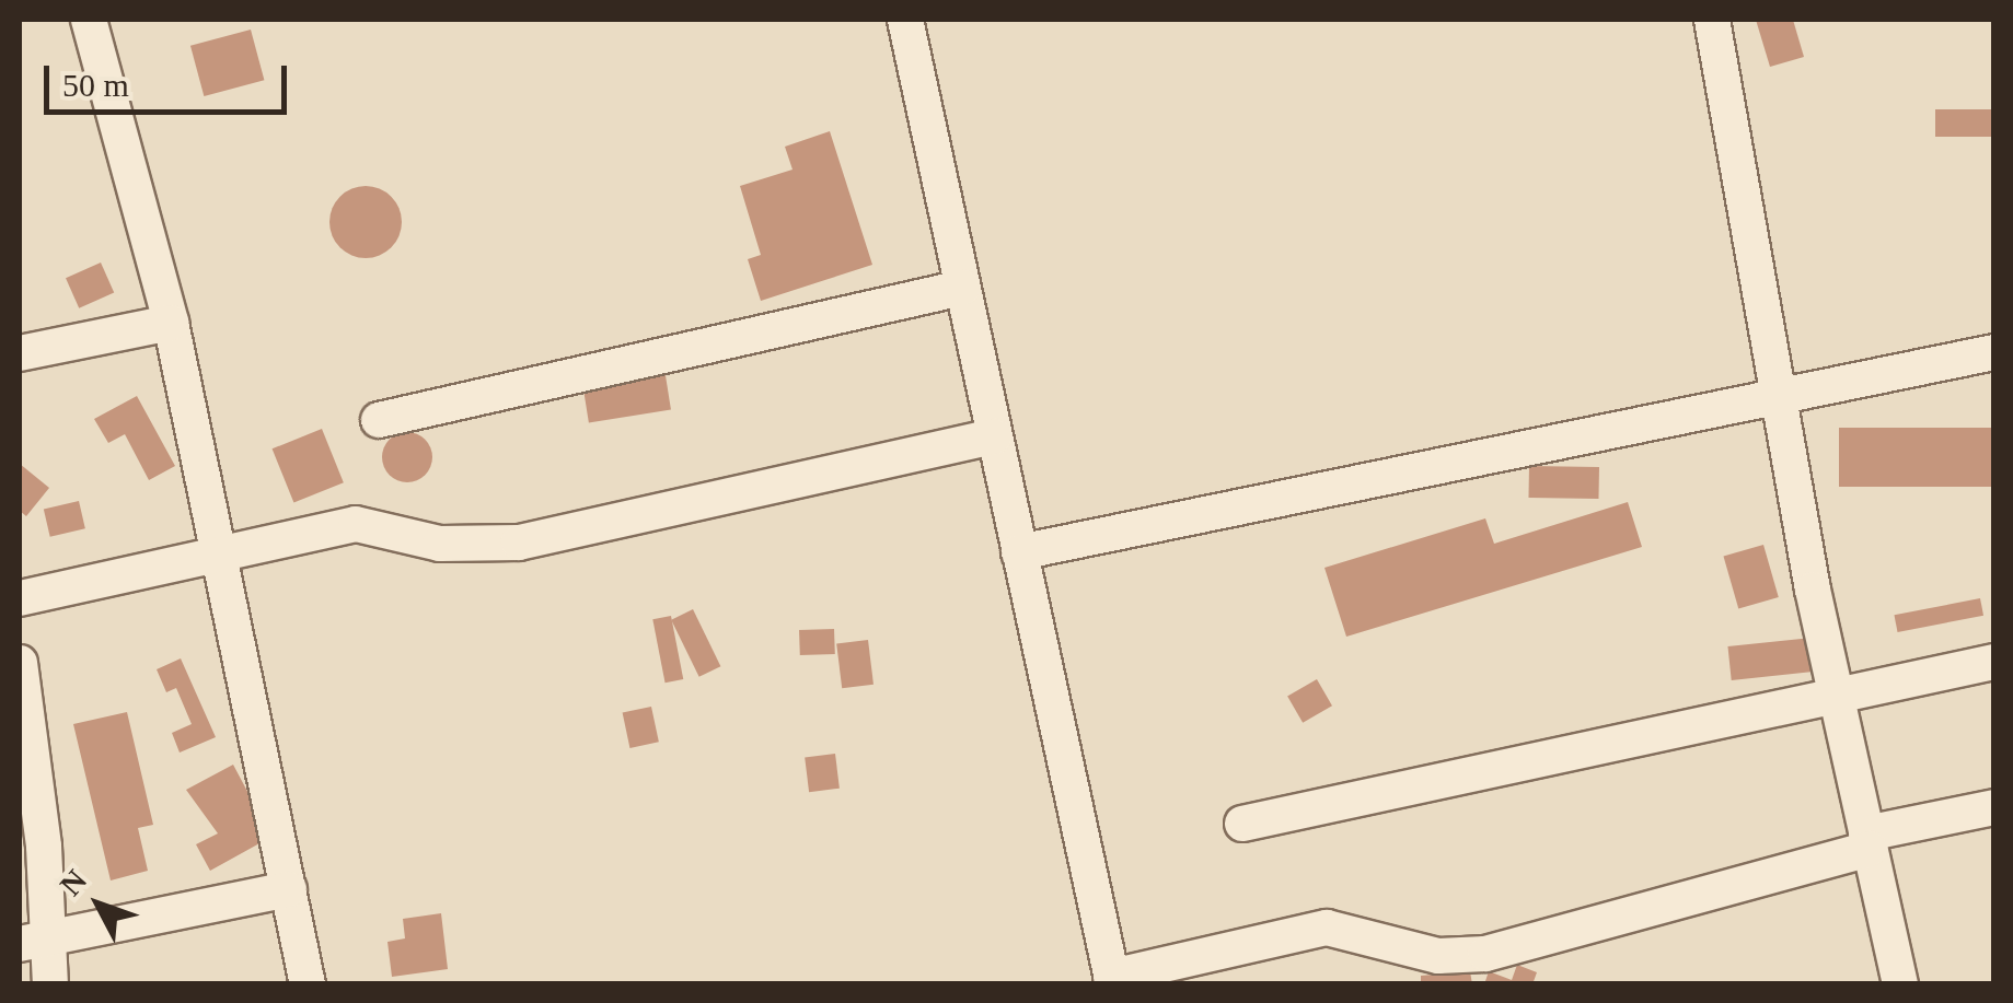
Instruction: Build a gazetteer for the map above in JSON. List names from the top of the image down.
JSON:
{
  "scale_bar": "50 m",
  "north": "top left"
}
